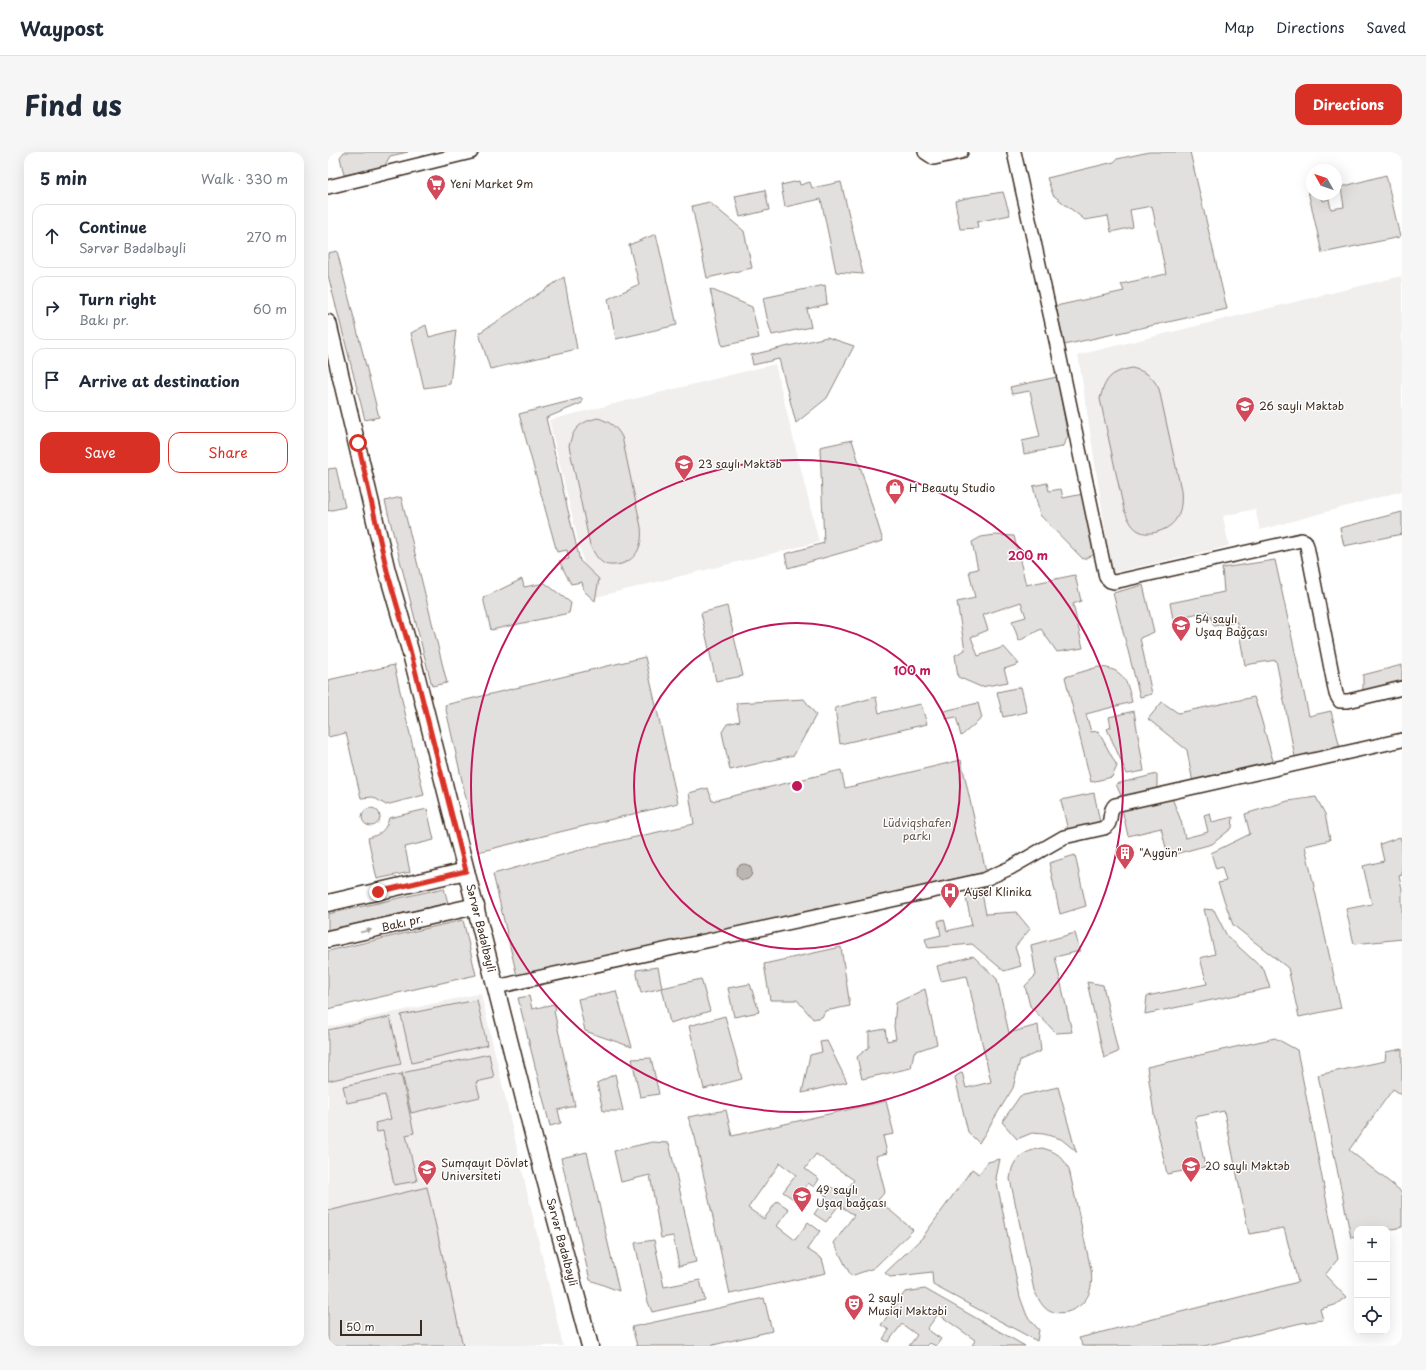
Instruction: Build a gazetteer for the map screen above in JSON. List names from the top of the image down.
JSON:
{
  "streets": {
    "street": ["Bakı pr.", "Sərvər Bədəlbəyli"]
  },
  "crossings": [
    ["Bakı pr.", "Sərvər Bədəlbəyli"]
  ],
  "parks": ["Lüdviqshafen parkı"],
  "places": {
    "supermarket": ["Yeni Market 9m"],
    "school or university": [
      "26 saylı Məktəb",
      "23 saylı Məktəb",
      "54 saylı Uşaq Bağçası",
      "20 saylı Məktəb",
      "Sumqayıt Dövlət Universiteti",
      "49 saylı Uşaq bağçası"
    ],
    "shop": ["H Beauty Studio"],
    "building": ["\"Aygün\""],
    "hospital": ["Aysel Klinika"],
    "theatre": ["2 saylı Musiqi Məktəbi"]
  },
  "scale_bar": "50 m",
  "north": "top left",
  "page": {
    "header": "Waypost",
    "nav": ["Map", "Directions", "Saved"],
    "title": "Find us",
    "buttons": [
      "Directions",
      ["Save", "Share"]
    ],
    "heading": ["5 min", "Walk · 330 m"],
    "list": [
      ["Continue", "Sərvər Bədəlbəyli", "270 m"],
      ["Turn right", "Bakı pr.", "60 m"],
      "Arrive at destination"
    ],
    "map_buttons": ["+", "−"],
    "scale": "50 m"
  },
  "rings": ["200 m", "100 m"]
}
